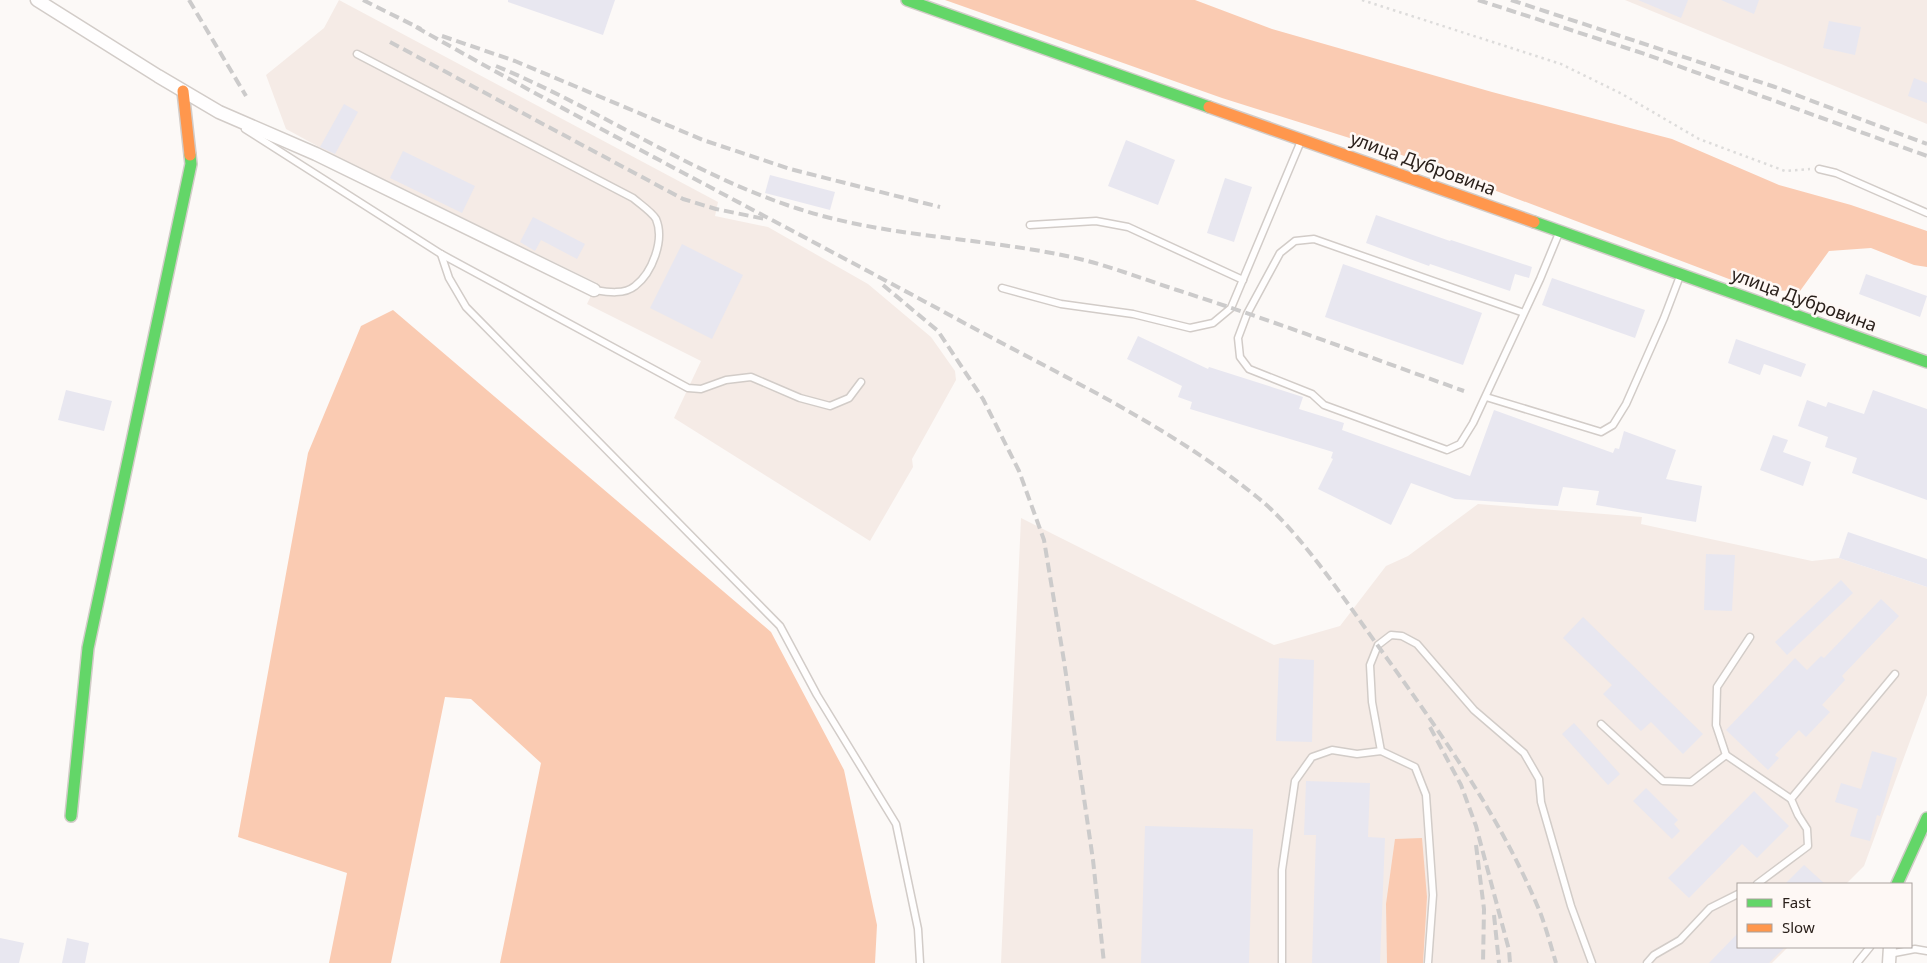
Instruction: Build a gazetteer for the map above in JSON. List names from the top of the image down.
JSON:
{
  "streets": {
    "main road": ["улица Дубровина"]
  },
  "legend": ["Fast", "Slow"]
}
